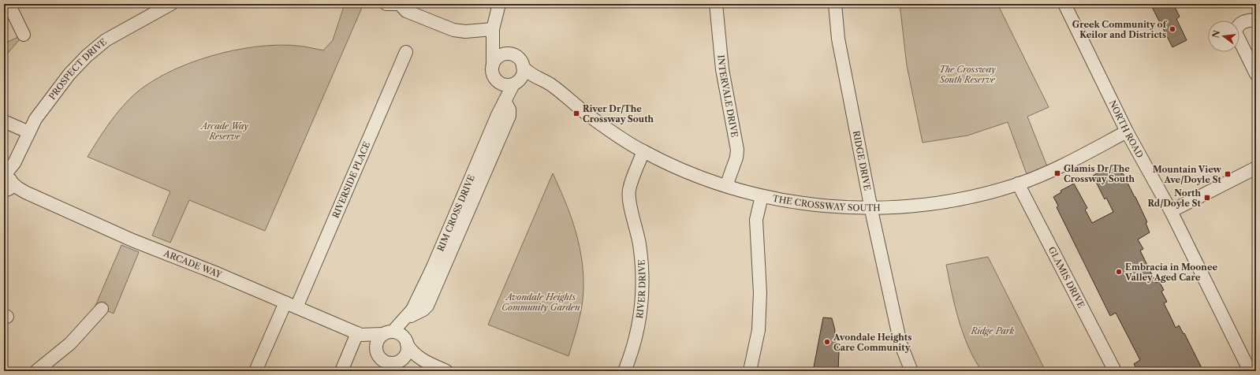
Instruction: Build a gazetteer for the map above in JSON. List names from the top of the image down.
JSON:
{
  "streets": {
    "street": [
      "PROSPECT DRIVE",
      "INTERVALE DRIVE",
      "NORTH ROAD",
      "RIDGE DRIVE",
      "RIVERSIDE PLACE",
      "THE CROSSWAY SOUTH",
      "RIM CROSS DRIVE",
      "ARCADE WAY",
      "GLAMIS DRIVE",
      "RIVER DRIVE"
    ]
  },
  "crossings": [
    ["PROSPECT DRIVE", "ARCADE WAY"],
    ["INTERVALE DRIVE", "THE CROSSWAY SOUTH"],
    ["NORTH ROAD", "THE CROSSWAY SOUTH"],
    ["RIDGE DRIVE", "THE CROSSWAY SOUTH"],
    ["RIVERSIDE PLACE", "ARCADE WAY"],
    ["THE CROSSWAY SOUTH", "RIM CROSS DRIVE"],
    ["THE CROSSWAY SOUTH", "GLAMIS DRIVE"],
    ["THE CROSSWAY SOUTH", "RIVER DRIVE"],
    ["RIM CROSS DRIVE", "ARCADE WAY"]
  ],
  "parks": [
    "The Crossway South Reserve",
    "Arcade Way Reserve",
    "Avondale Heights Community Garden",
    "Ridge Park"
  ],
  "places": {
    "other": ["Greek Community of Keilor and Districts", "Embracia in Moonee Valley Aged Care", "Avondale Heights Care Community"],
    "transit": [
      "River Dr/The Crossway South",
      "Glamis Dr/The Crossway South",
      "Mountain View Ave/Doyle St",
      "North Rd/Doyle St"
    ]
  },
  "north": "left"
}
